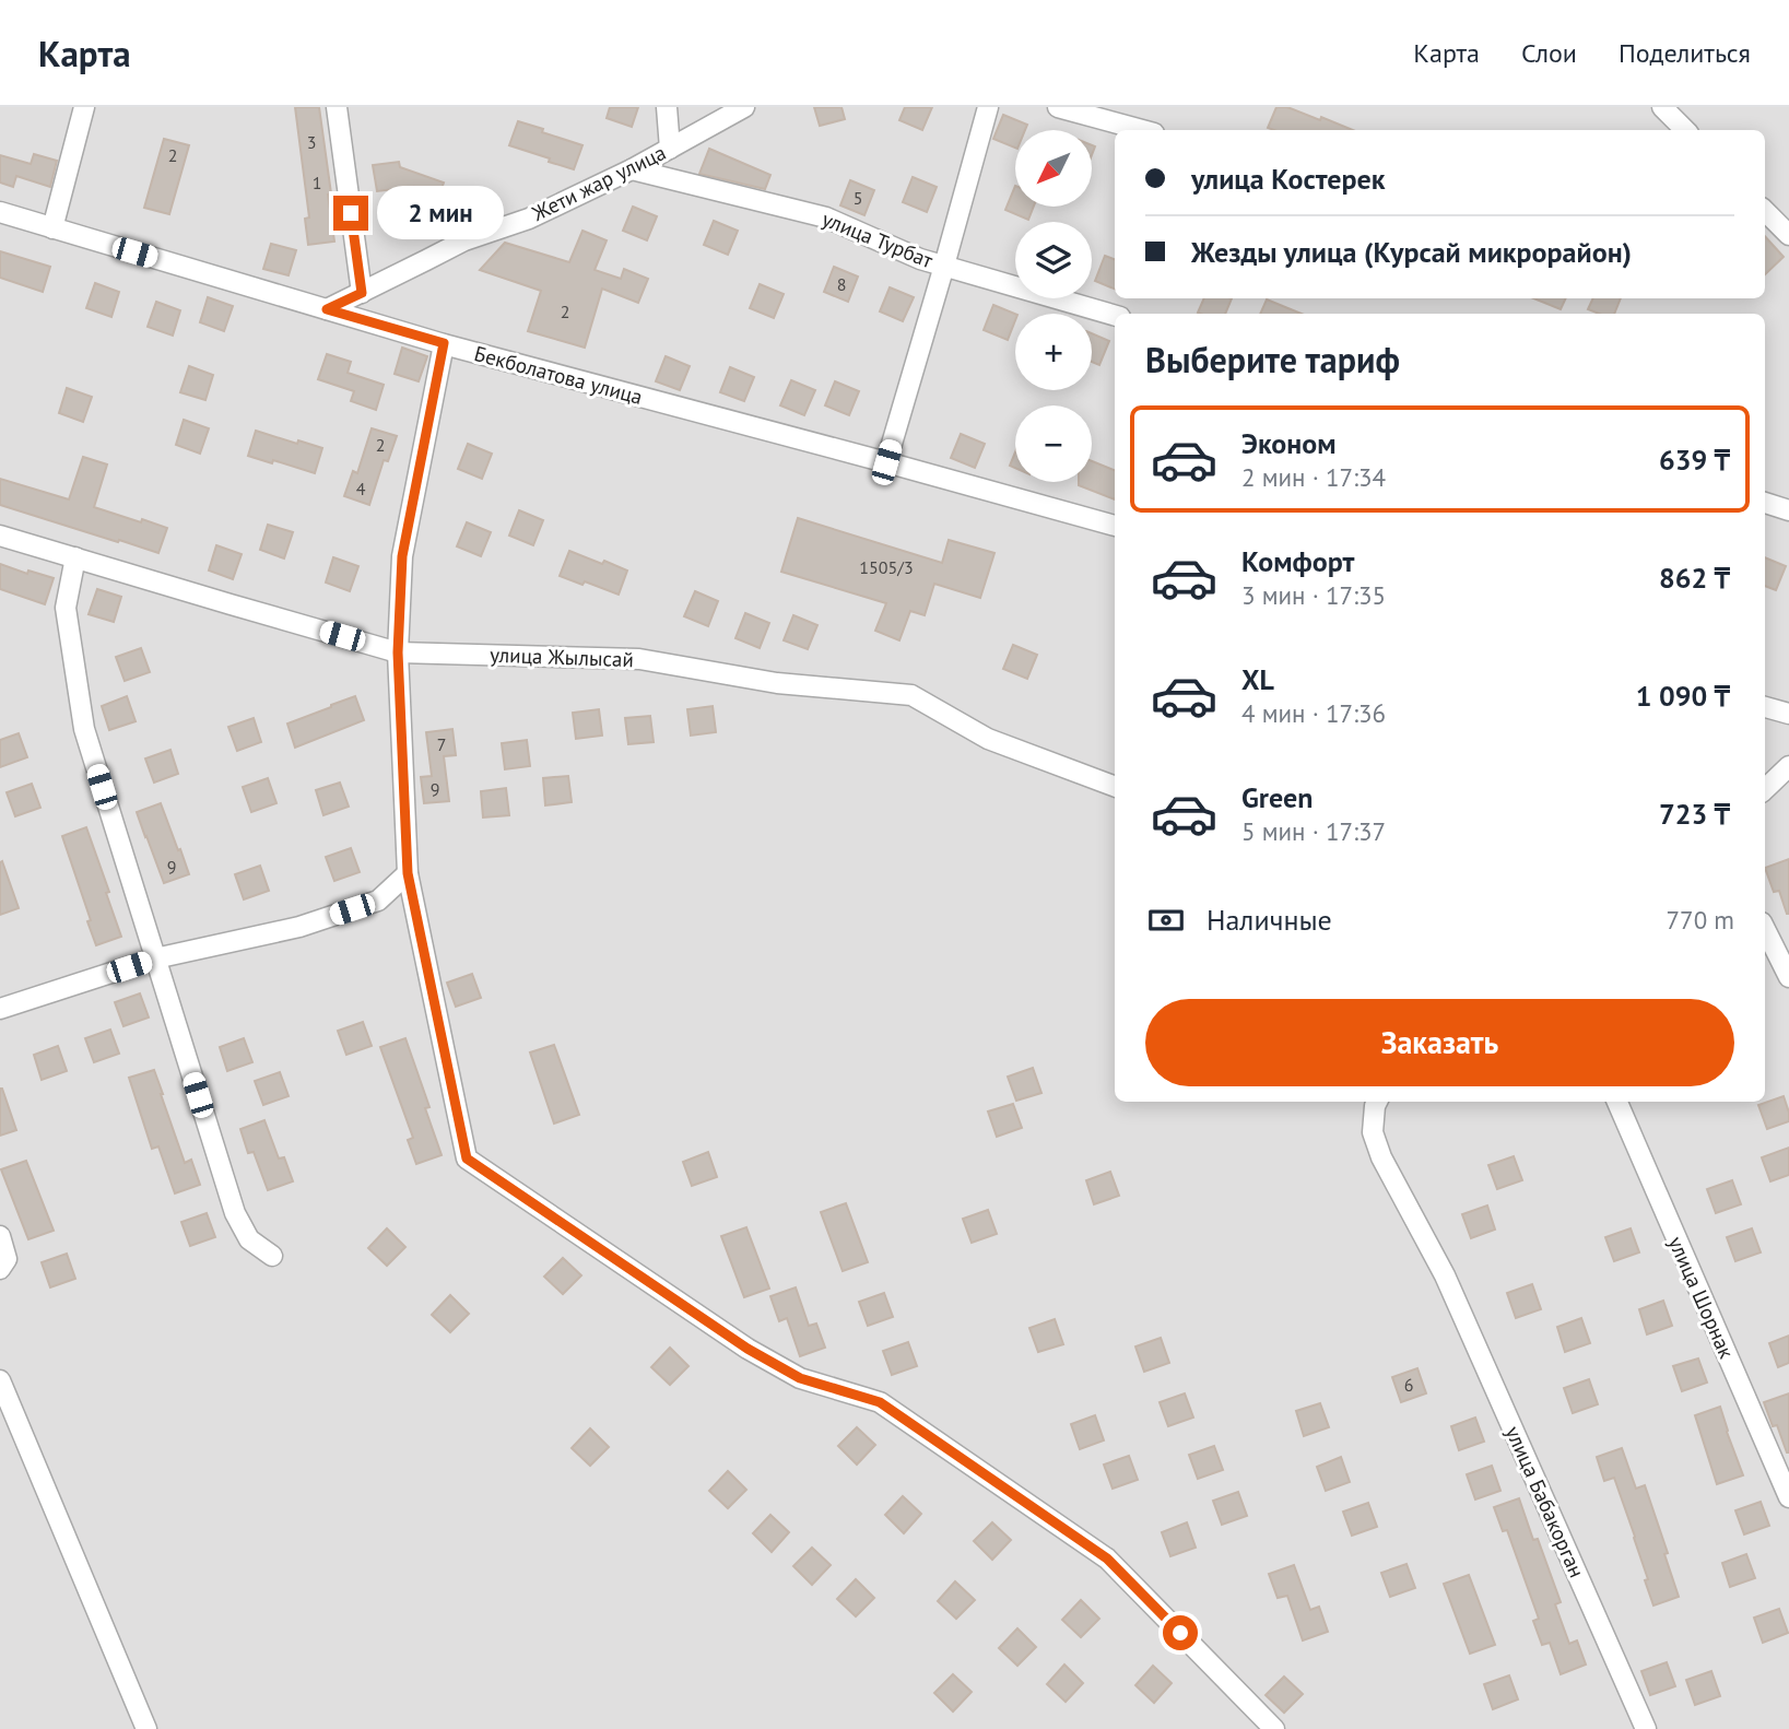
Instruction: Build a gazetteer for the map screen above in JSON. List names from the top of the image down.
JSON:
{
  "streets": {
    "street": [
      "Жети жар улица",
      "улица Турбат",
      "Бекболатова улица",
      "улица Жылысай",
      "улица Шорнак",
      "улица Бабакорган"
    ]
  },
  "crossings": [
    ["Жети жар улица", "улица Турбат"],
    ["Жети жар улица", "Бекболатова улица"]
  ],
  "house_numbers": [
    "3",
    "2",
    "1",
    "5",
    "8",
    "2",
    "2",
    "4",
    "1505/3",
    "7",
    "9",
    "9",
    "6"
  ],
  "north": "bottom left",
  "page": {
    "header": "Карта",
    "nav": ["Карта", "Слои", "Поделиться"],
    "map_buttons": ["+", "−"],
    "banner": ["улица Костерек", "Жезды улица (Курсай микрорайон)"],
    "bubble": "2 мин",
    "heading": "Выберите тариф",
    "list": [
      {
        "name": "Эконом",
        "note": "2 мин · 17:34",
        "value": "639 ₸"
      },
      {
        "name": "Комфорт",
        "note": "3 мин · 17:35",
        "value": "862 ₸"
      },
      {
        "name": "XL",
        "note": "4 мин · 17:36",
        "value": "1 090 ₸"
      },
      {
        "name": "Green",
        "note": "5 мин · 17:37",
        "value": "723 ₸"
      }
    ],
    "pay": ["Наличные", "770 m"],
    "buttons": "Заказать"
  }
}
